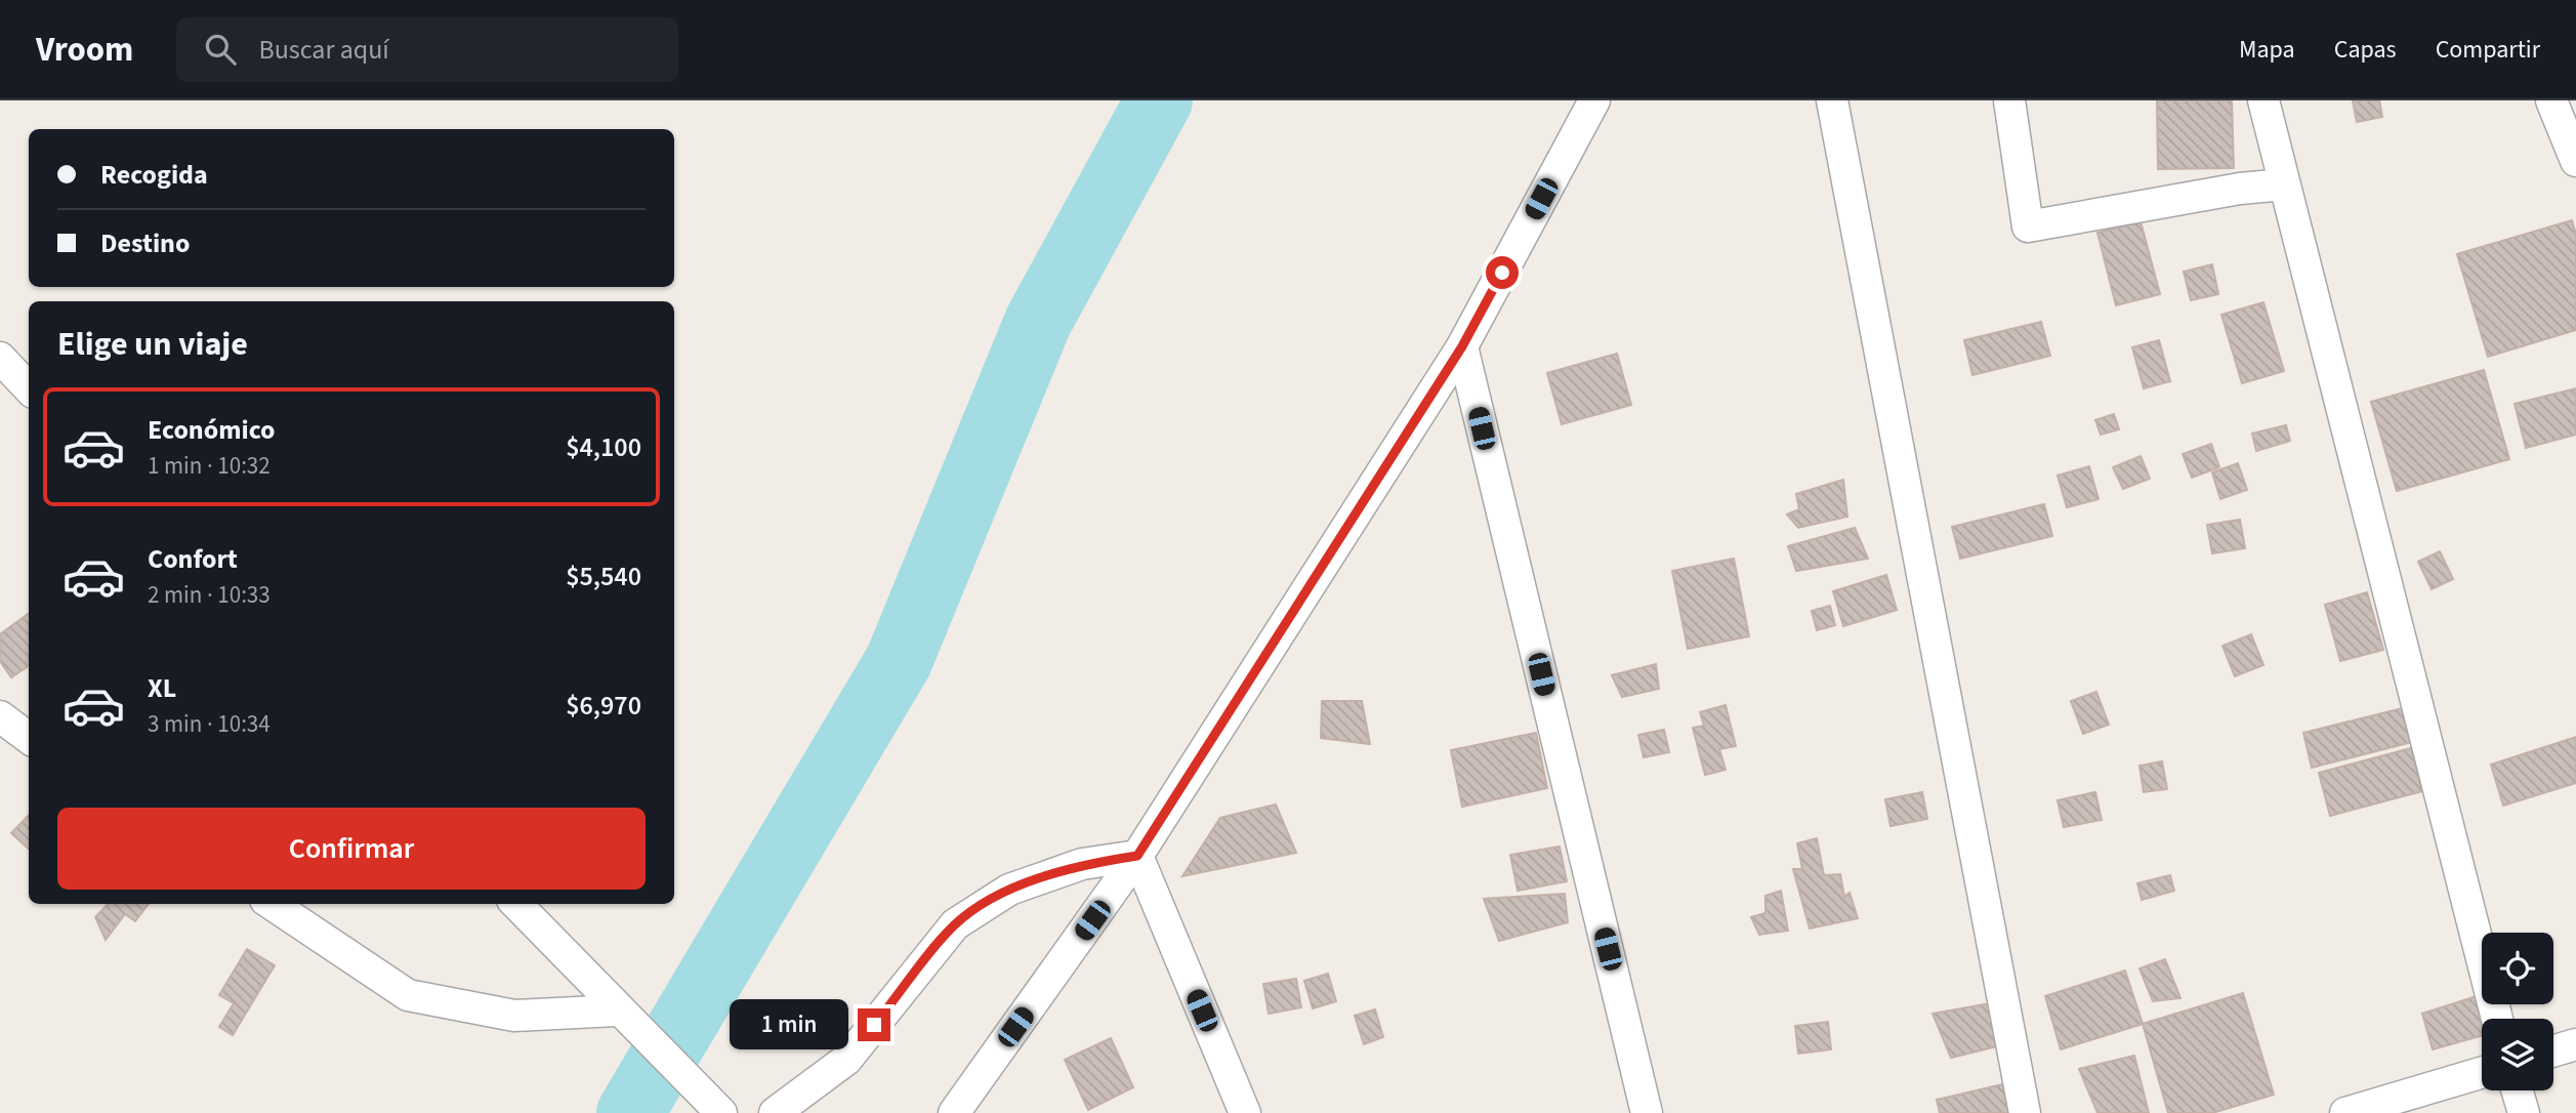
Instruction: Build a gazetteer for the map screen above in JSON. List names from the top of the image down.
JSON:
{
  "page": {
    "header": "Vroom",
    "search": "Buscar aquí",
    "nav": ["Mapa", "Capas", "Compartir"],
    "banner": ["Recogida", "Destino"],
    "heading": "Elige un viaje",
    "list": [
      {
        "name": "Económico",
        "note": "1 min · 10:32",
        "value": "$4,100"
      },
      {
        "name": "Confort",
        "note": "2 min · 10:33",
        "value": "$5,540"
      },
      {
        "name": "XL",
        "note": "3 min · 10:34",
        "value": "$6,970"
      }
    ],
    "buttons": "Confirmar",
    "bubble": "1 min"
  }
}
